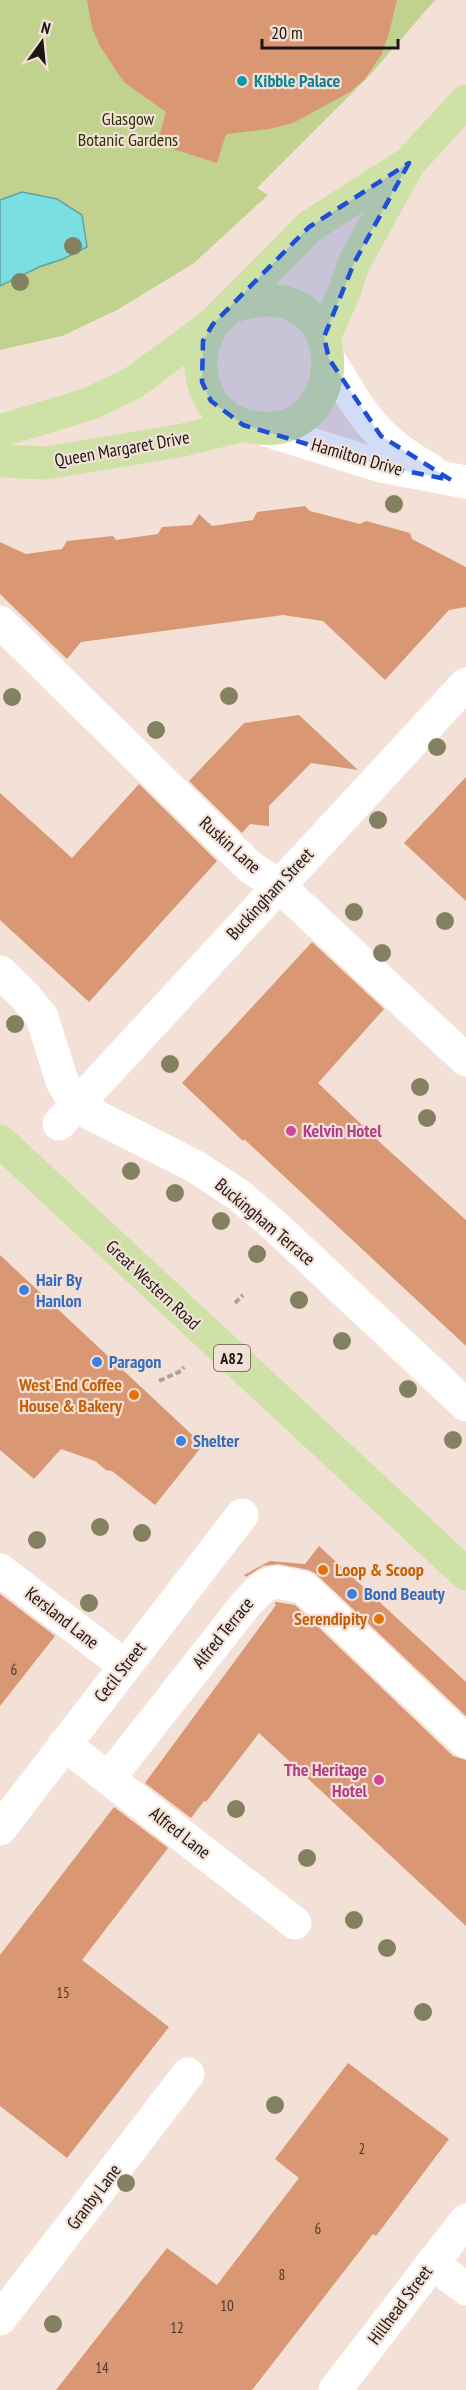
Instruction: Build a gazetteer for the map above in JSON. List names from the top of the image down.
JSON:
{
  "streets": {
    "main road": ["Queen Margaret Drive", "Great Western Road", "A82"],
    "street": [
      "Hamilton Drive",
      "Ruskin Lane",
      "Buckingham Street",
      "Buckingham Terrace",
      "Kersland Lane",
      "Alfred Terrace",
      "Cecil Street",
      "Alfred Lane",
      "Granby Lane",
      "Hillhead Street"
    ]
  },
  "crossings": [
    ["Queen Margaret Drive", "Hamilton Drive"],
    ["Ruskin Lane", "Buckingham Street"],
    ["Buckingham Street", "Buckingham Terrace"],
    ["Kersland Lane", "Cecil Street"],
    ["Alfred Terrace", "Alfred Lane"],
    ["Cecil Street", "Alfred Lane"]
  ],
  "parks": ["Glasgow Botanic Gardens"],
  "places": [
    "Kibble Palace",
    "Kelvin Hotel",
    "Hair By Hanlon",
    "Paragon",
    "West End Coffee House & Bakery",
    "Shelter",
    "Loop & Scoop",
    "Bond Beauty",
    "Serendipity",
    "The Heritage Hotel"
  ],
  "house_numbers": [
    "6",
    "15",
    "2",
    "6",
    "8",
    "10",
    "12",
    "14"
  ],
  "scale_bar": "20 m",
  "north": "top"
}
